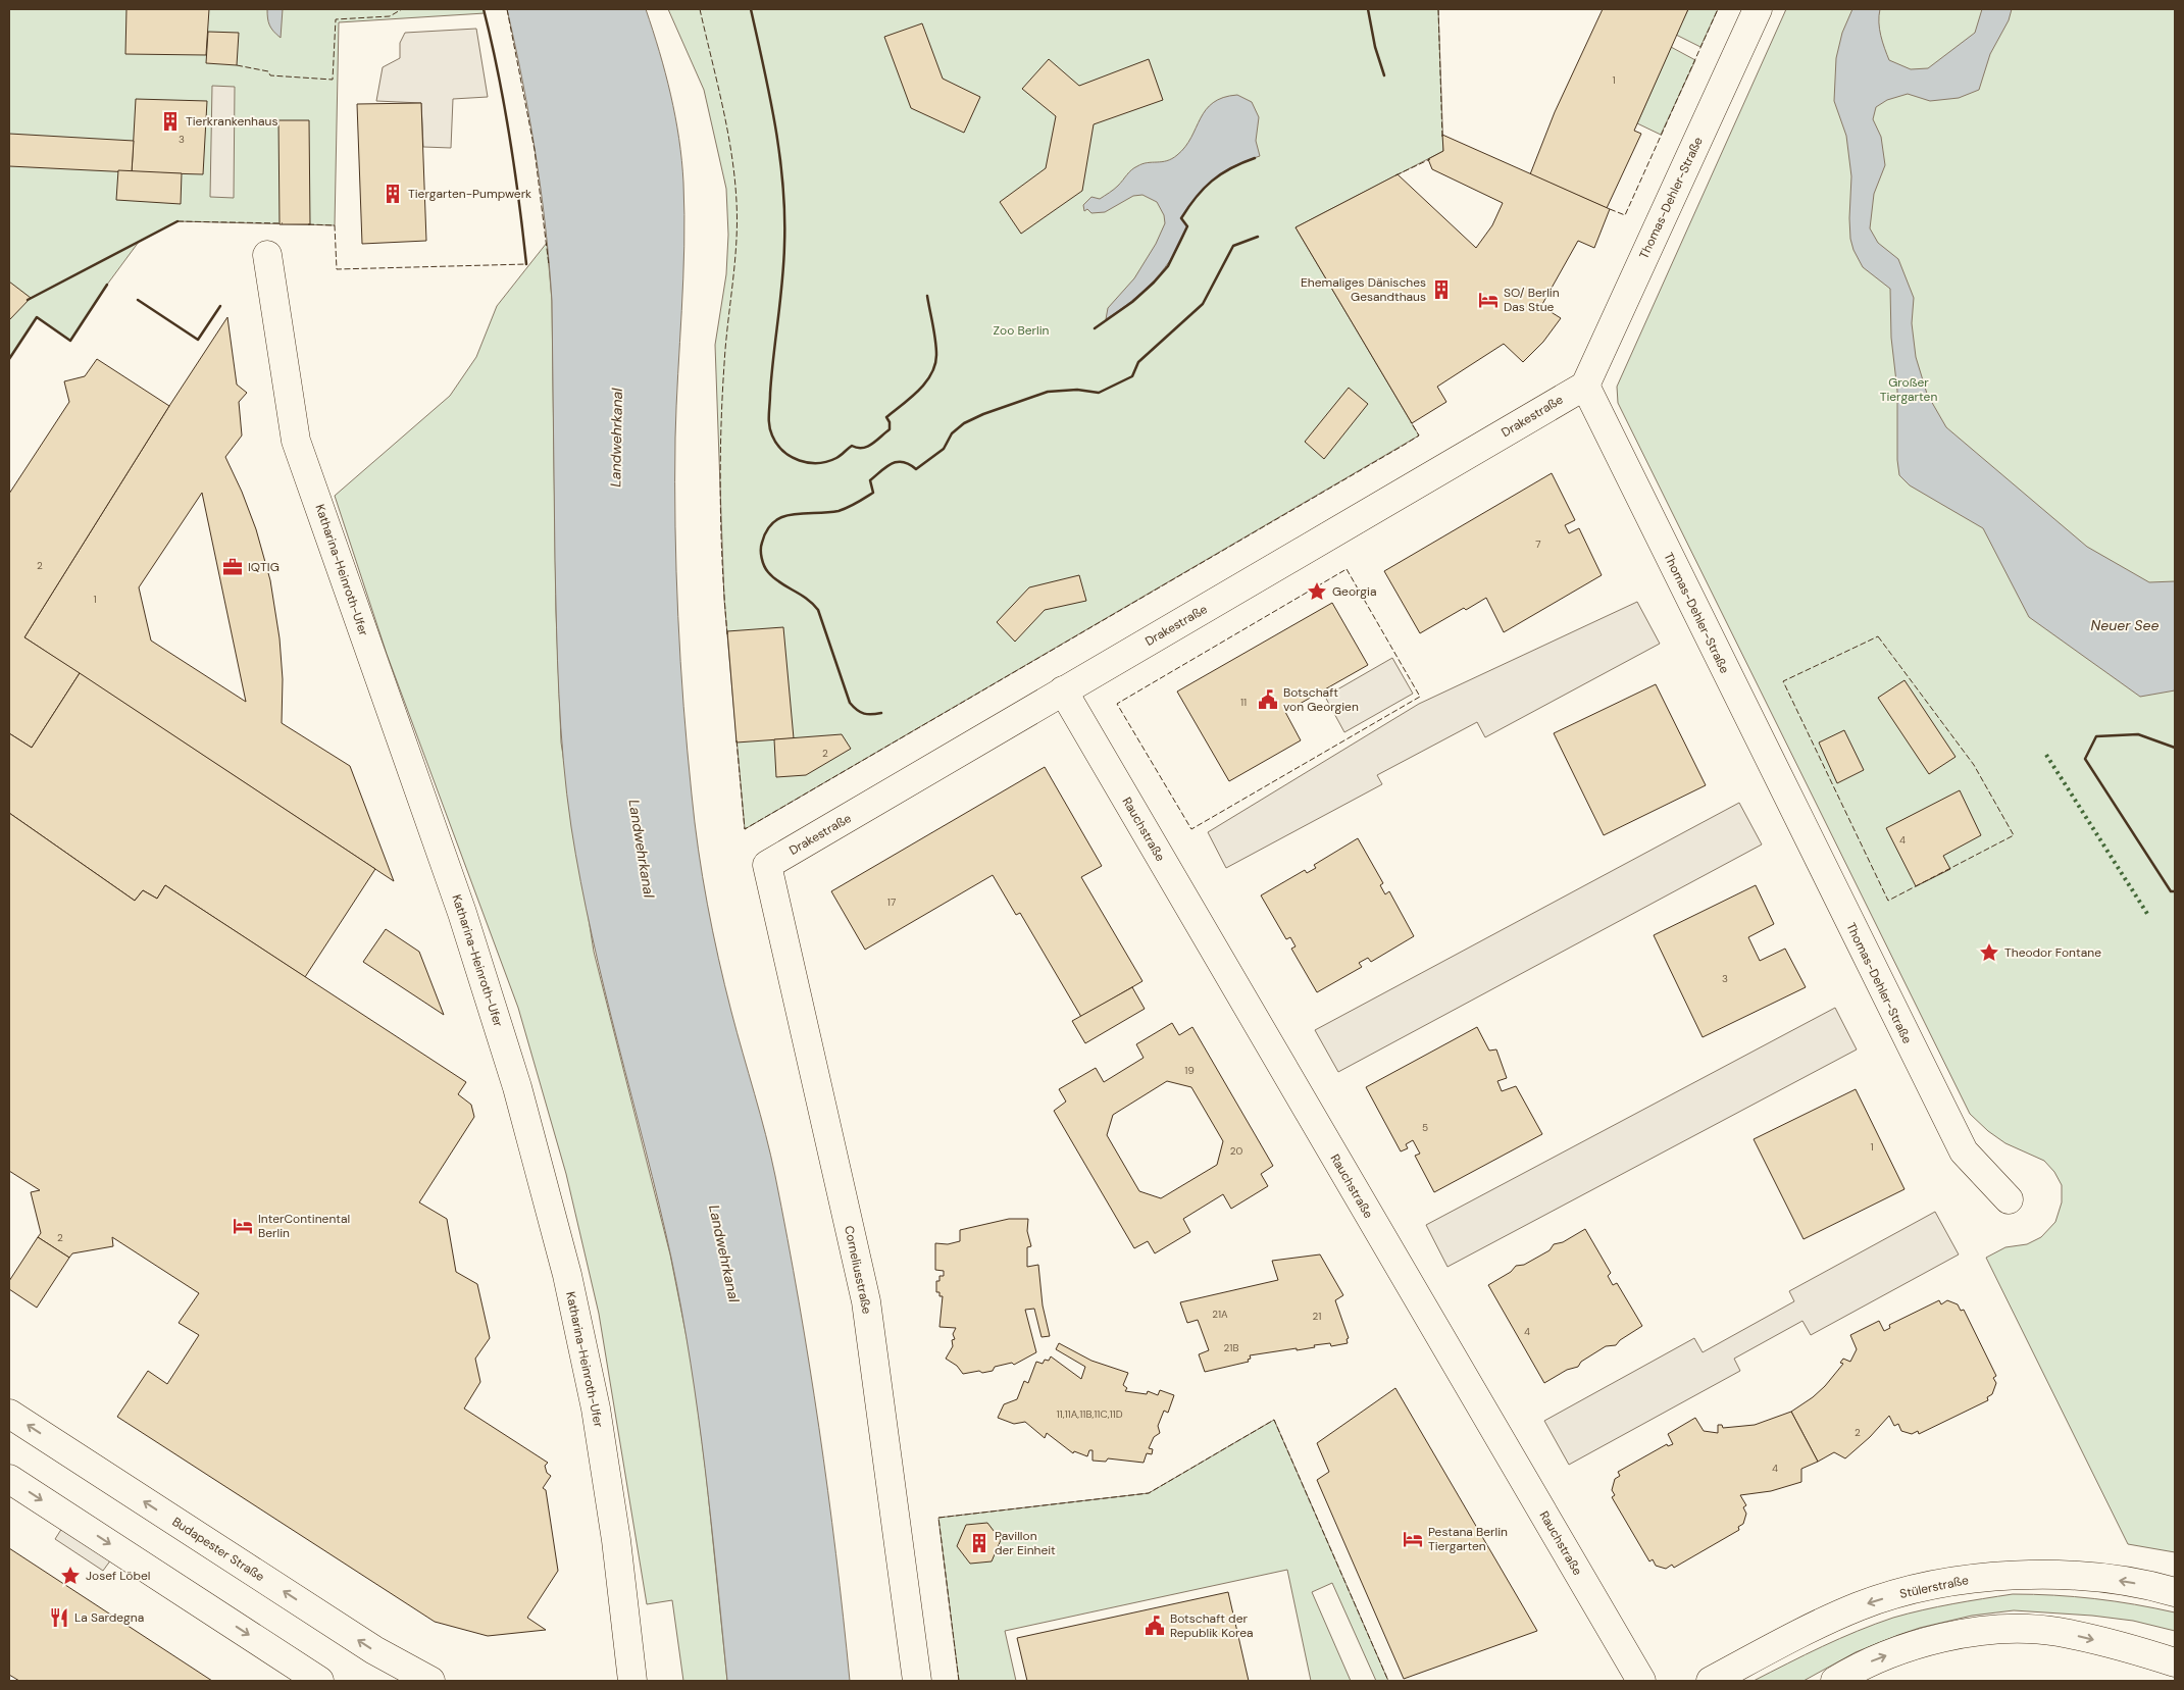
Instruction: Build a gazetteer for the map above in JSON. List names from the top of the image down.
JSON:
{
  "streets": {
    "street": [
      "Thomas-Dehler-Straße",
      "Drakestraße",
      "Katharina-Heinroth-Ufer",
      "Rauchstraße",
      "Corneliusstraße",
      "Budapester Straße",
      "Stülerstraße"
    ]
  },
  "crossings": [
    ["Thomas-Dehler-Straße", "Drakestraße"],
    ["Drakestraße", "Rauchstraße"],
    ["Drakestraße", "Corneliusstraße"]
  ],
  "water": ["Landwehrkanal", "Neuer See"],
  "parks": ["Zoo Berlin", "Großer Tiergarten"],
  "places": {
    "building": [
      "Tierkrankenhaus",
      "Tiergarten-Pumpwerk",
      "Ehemaliges Dänisches Gesandthaus",
      "Pavillon der Einheit"
    ],
    "hotel": ["SO/ Berlin Das Stue", "InterContinental Berlin", "Pestana Berlin Tiergarten"],
    "office": ["IQTIG"],
    "place": ["Georgia", "Theodor Fontane", "Josef Löbel"],
    "public building": ["Botschaft von Georgien", "Botschaft der Republik Korea"],
    "restaurant": ["La Sardegna"]
  },
  "house_numbers": [
    "1",
    "3",
    "7",
    "2",
    "1",
    "11",
    "2",
    "4",
    "17",
    "3",
    "19",
    "5",
    "1",
    "20",
    "2",
    "21A",
    "21",
    "4",
    "21B",
    "11,11A,11B,11C,11D",
    "2",
    "4"
  ]
}
